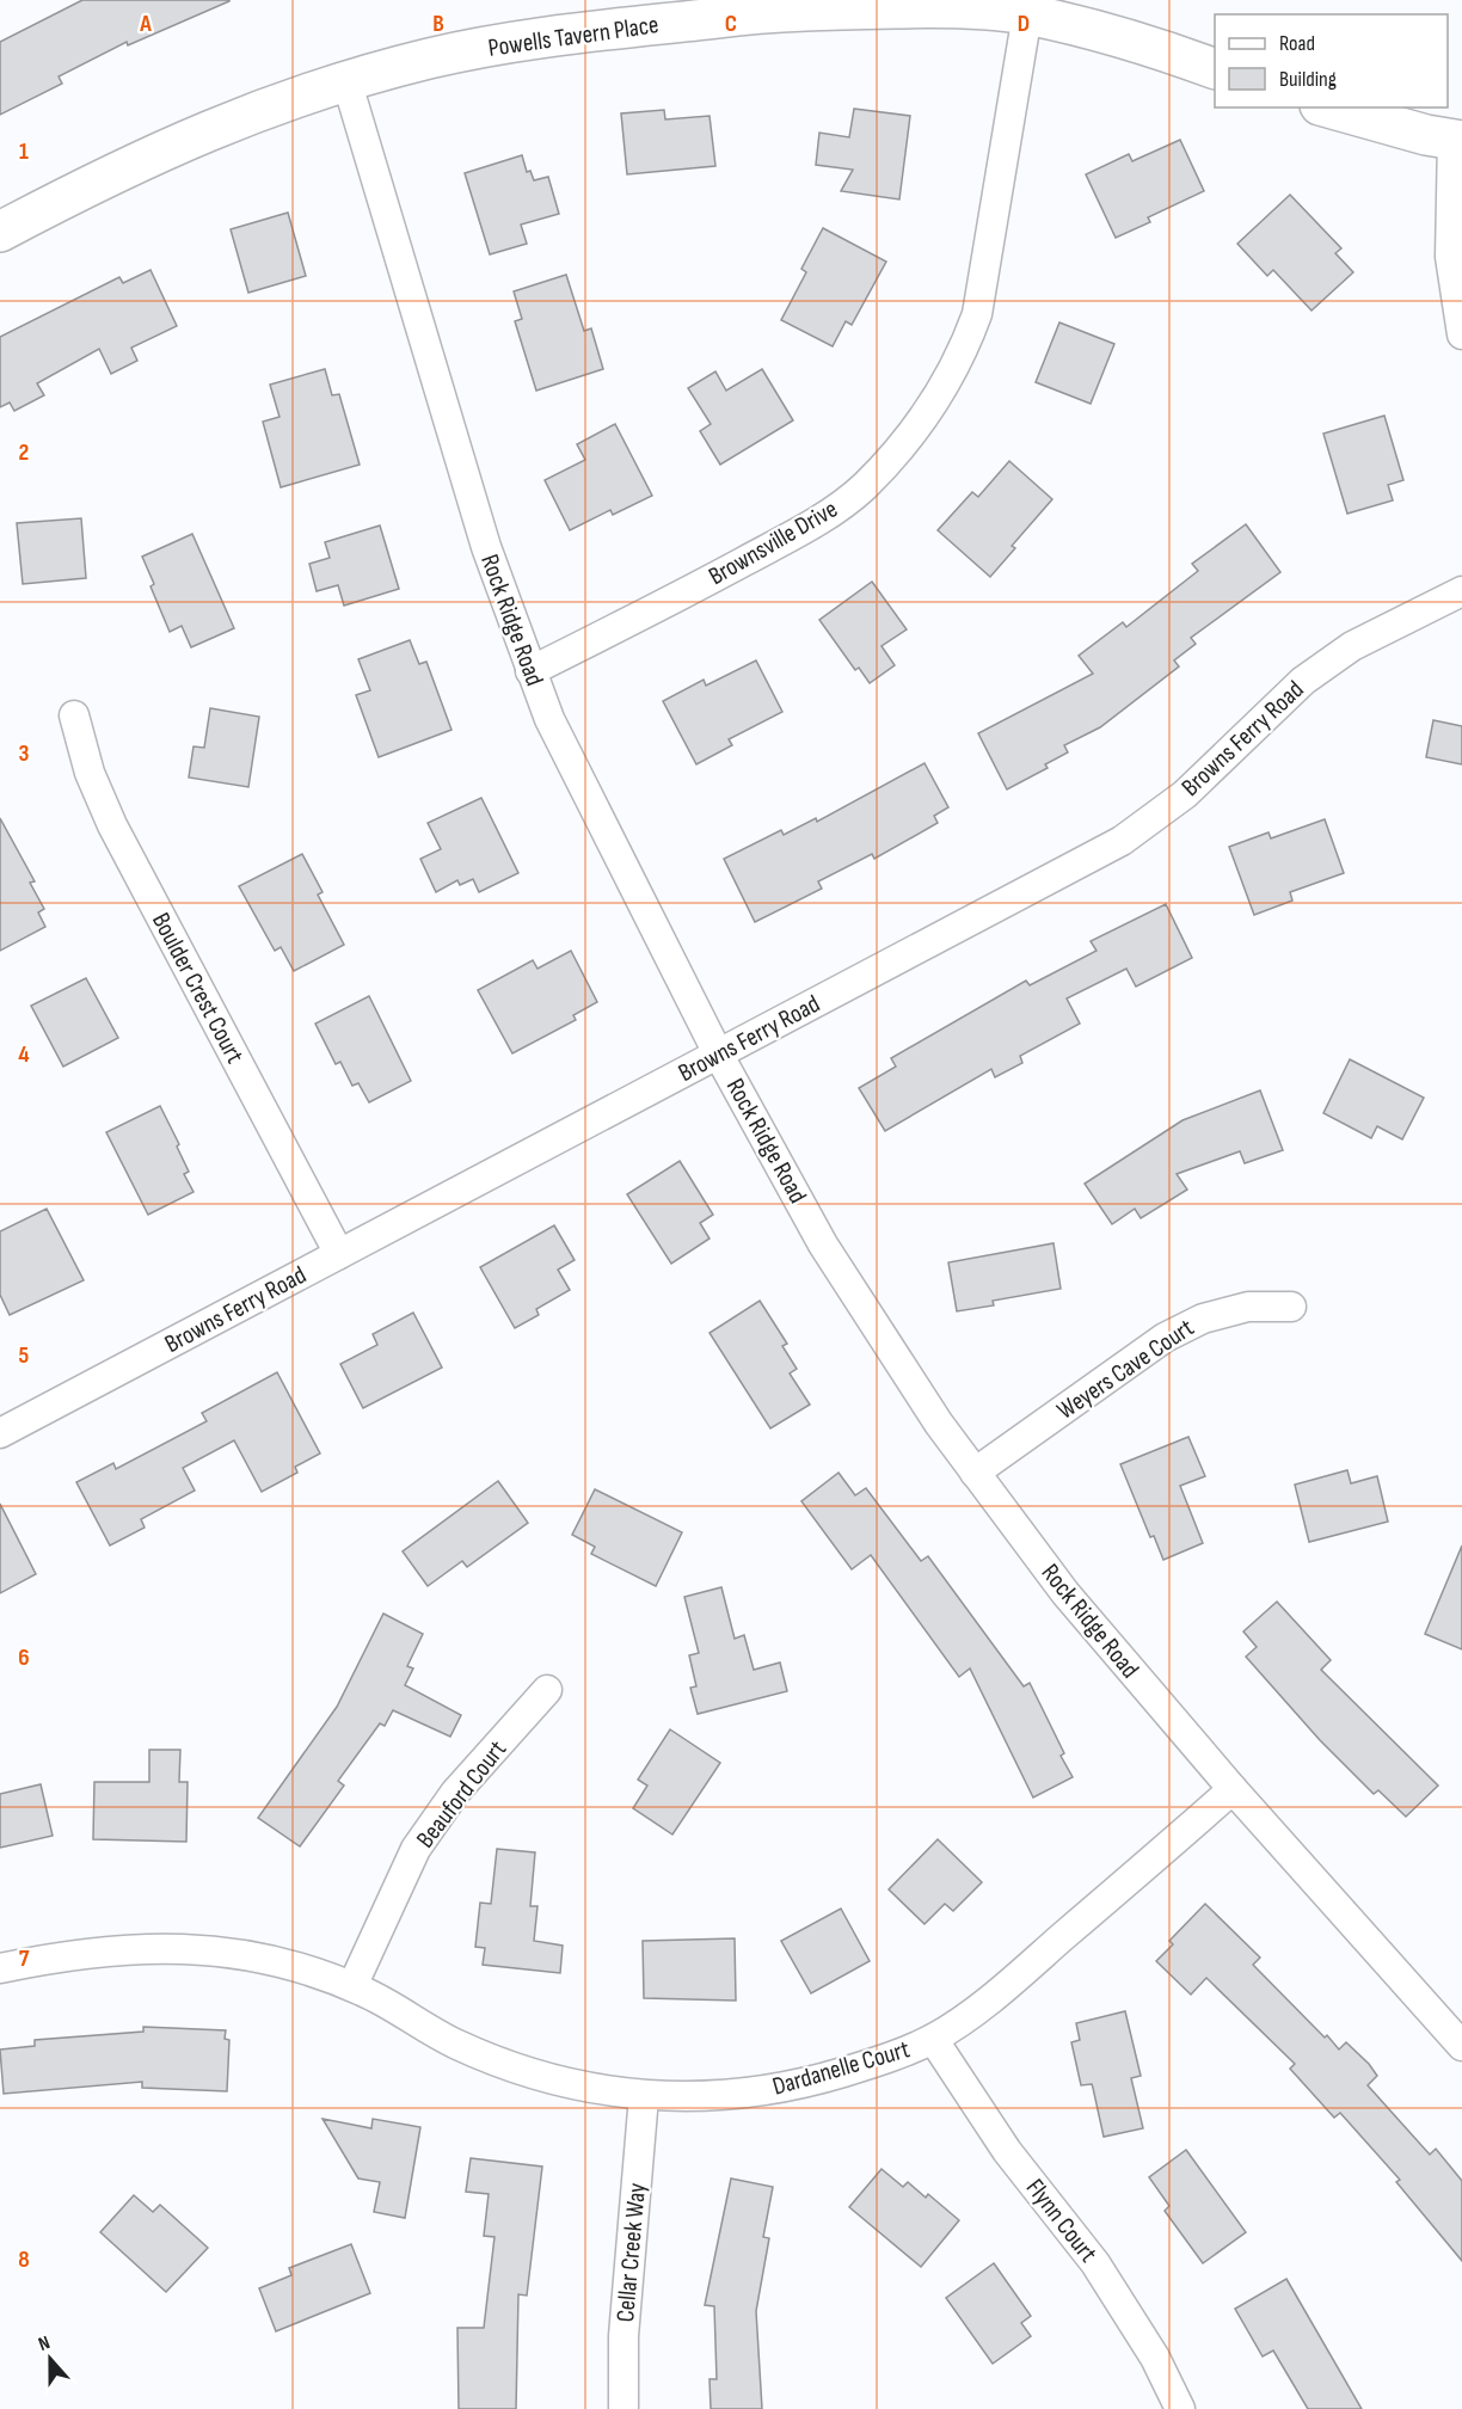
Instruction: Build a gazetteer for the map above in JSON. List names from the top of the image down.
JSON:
{
  "streets": {
    "street": [
      "Powells Tavern Place",
      "Brownsville Drive",
      "Rock Ridge Road",
      "Browns Ferry Road",
      "Boulder Crest Court",
      "Weyers Cave Court",
      "Beauford Court",
      "Dardanelle Court",
      "Flynn Court",
      "Cellar Creek Way"
    ]
  },
  "crossings": [
    ["Powells Tavern Place", "Brownsville Drive"],
    ["Powells Tavern Place", "Rock Ridge Road"],
    ["Brownsville Drive", "Rock Ridge Road"],
    ["Rock Ridge Road", "Browns Ferry Road"],
    ["Rock Ridge Road", "Weyers Cave Court"],
    ["Rock Ridge Road", "Dardanelle Court"],
    ["Browns Ferry Road", "Boulder Crest Court"],
    ["Beauford Court", "Dardanelle Court"],
    ["Dardanelle Court", "Flynn Court"],
    ["Dardanelle Court", "Cellar Creek Way"]
  ],
  "legend": ["Road", "Building"],
  "north": "top",
  "grid": {
    "columns": [
      "A",
      "B",
      "C",
      "D"
    ],
    "rows": [
      "1",
      "2",
      "3",
      "4",
      "5",
      "6",
      "7",
      "8"
    ]
  }
}
